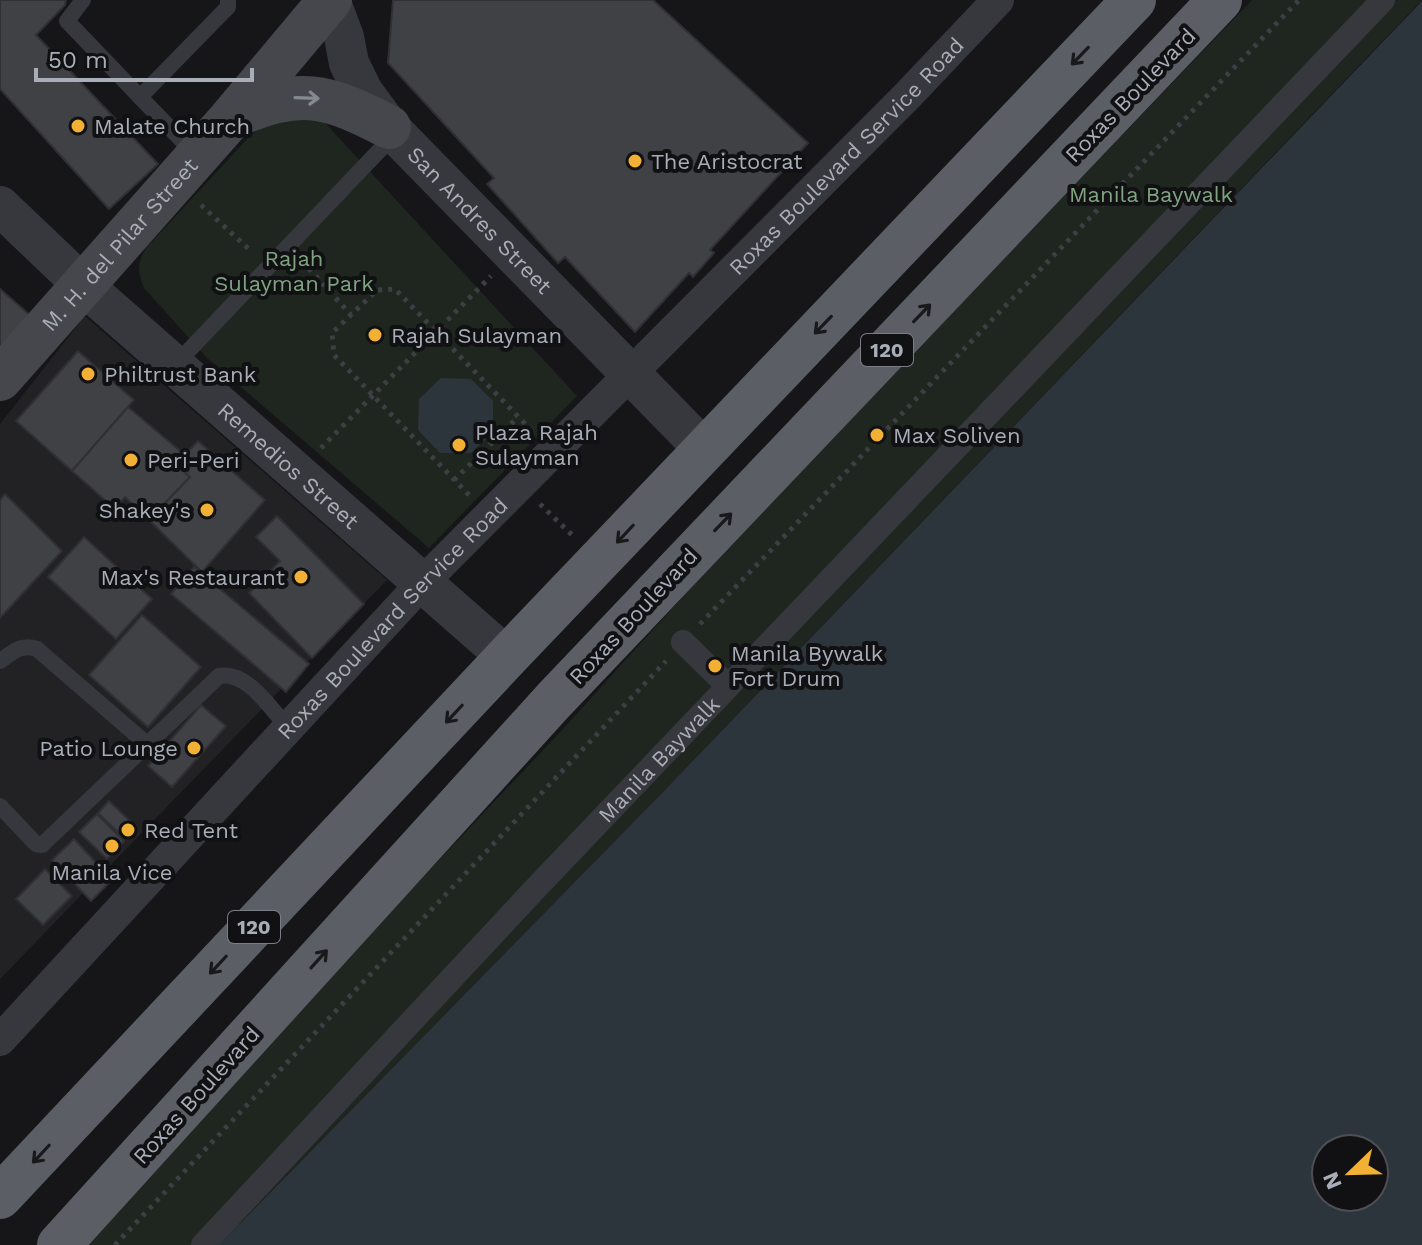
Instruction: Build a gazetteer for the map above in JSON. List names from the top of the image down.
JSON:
{
  "streets": {
    "highway": ["Roxas Boulevard", "120"],
    "main road": ["M. H. del Pilar Street"],
    "street": [
      "Roxas Boulevard Service Road",
      "San Andres Street",
      "Remedios Street",
      "Manila Baywalk"
    ]
  },
  "crossings": [
    ["Roxas Boulevard Service Road", "San Andres Street"],
    ["Roxas Boulevard Service Road", "Remedios Street"],
    ["San Andres Street", "M. H. del Pilar Street"],
    ["San Andres Street", "120"],
    ["M. H. del Pilar Street", "Remedios Street"],
    ["120", "Remedios Street"]
  ],
  "parks": ["Manila Baywalk", "Rajah Sulayman Park"],
  "places": [
    "Malate Church",
    "The Aristocrat",
    "Rajah Sulayman",
    "Philtrust Bank",
    "Max Soliven",
    "Plaza Rajah Sulayman",
    "Peri-Peri",
    "Shakey's",
    "Max's Restaurant",
    "Manila Bywalk Fort Drum",
    "Patio Lounge",
    "Red Tent",
    "Manila Vice"
  ],
  "scale_bar": "50 m",
  "north": "bottom left"
}
